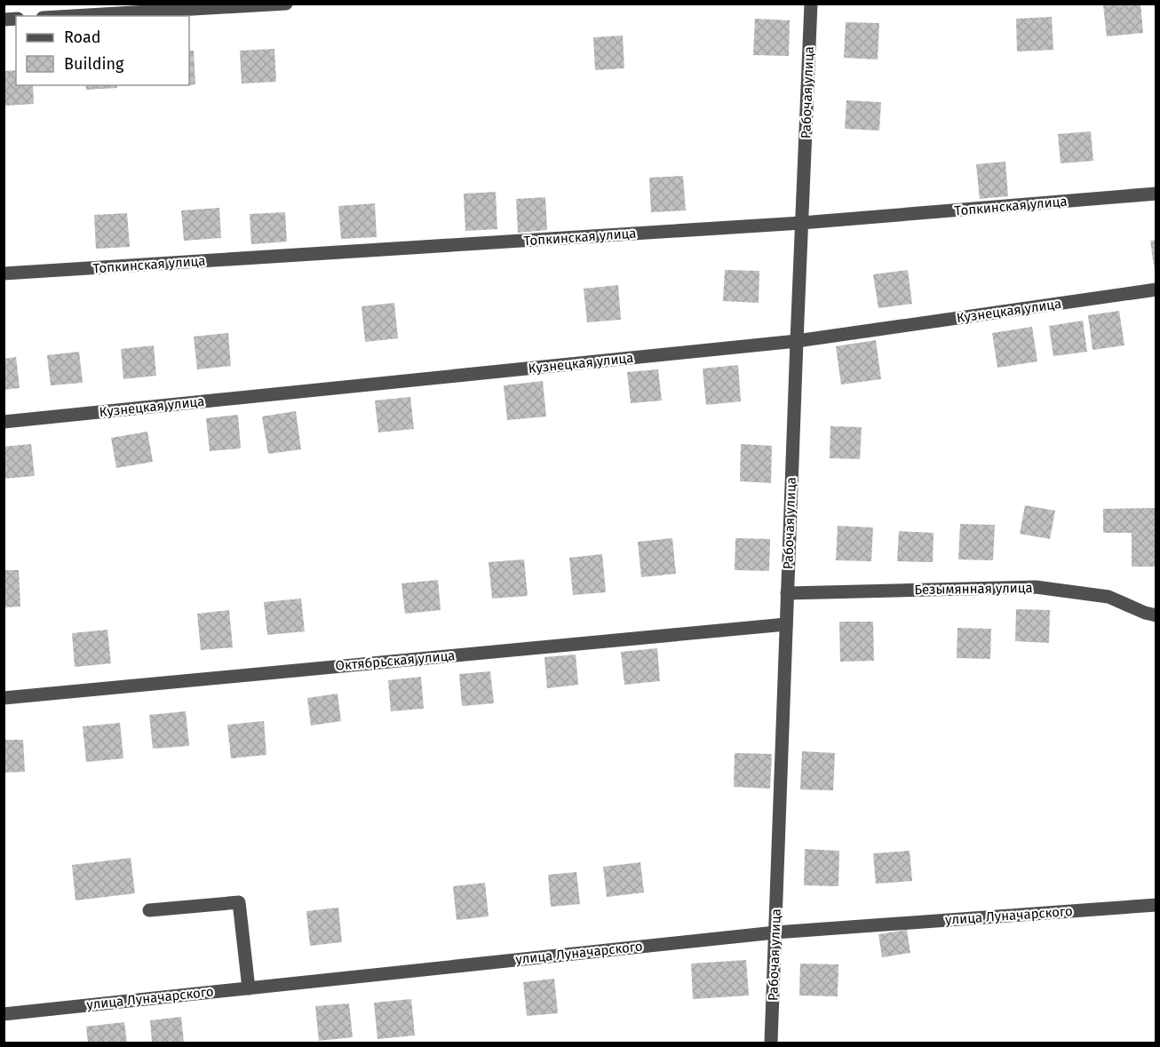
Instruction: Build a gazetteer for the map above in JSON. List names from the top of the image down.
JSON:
{
  "streets": {
    "street": [
      "Рабочая улица",
      "Топкинская улица",
      "Кузнецкая улица",
      "Безымянная улица",
      "Октябрьская улица",
      "улица Луначарского"
    ]
  },
  "crossings": [
    ["Рабочая улица", "Топкинская улица"],
    ["Рабочая улица", "Кузнецкая улица"],
    ["Рабочая улица", "Безымянная улица"],
    ["Рабочая улица", "Октябрьская улица"],
    ["Рабочая улица", "улица Луначарского"]
  ],
  "legend": ["Road", "Building"]
}
